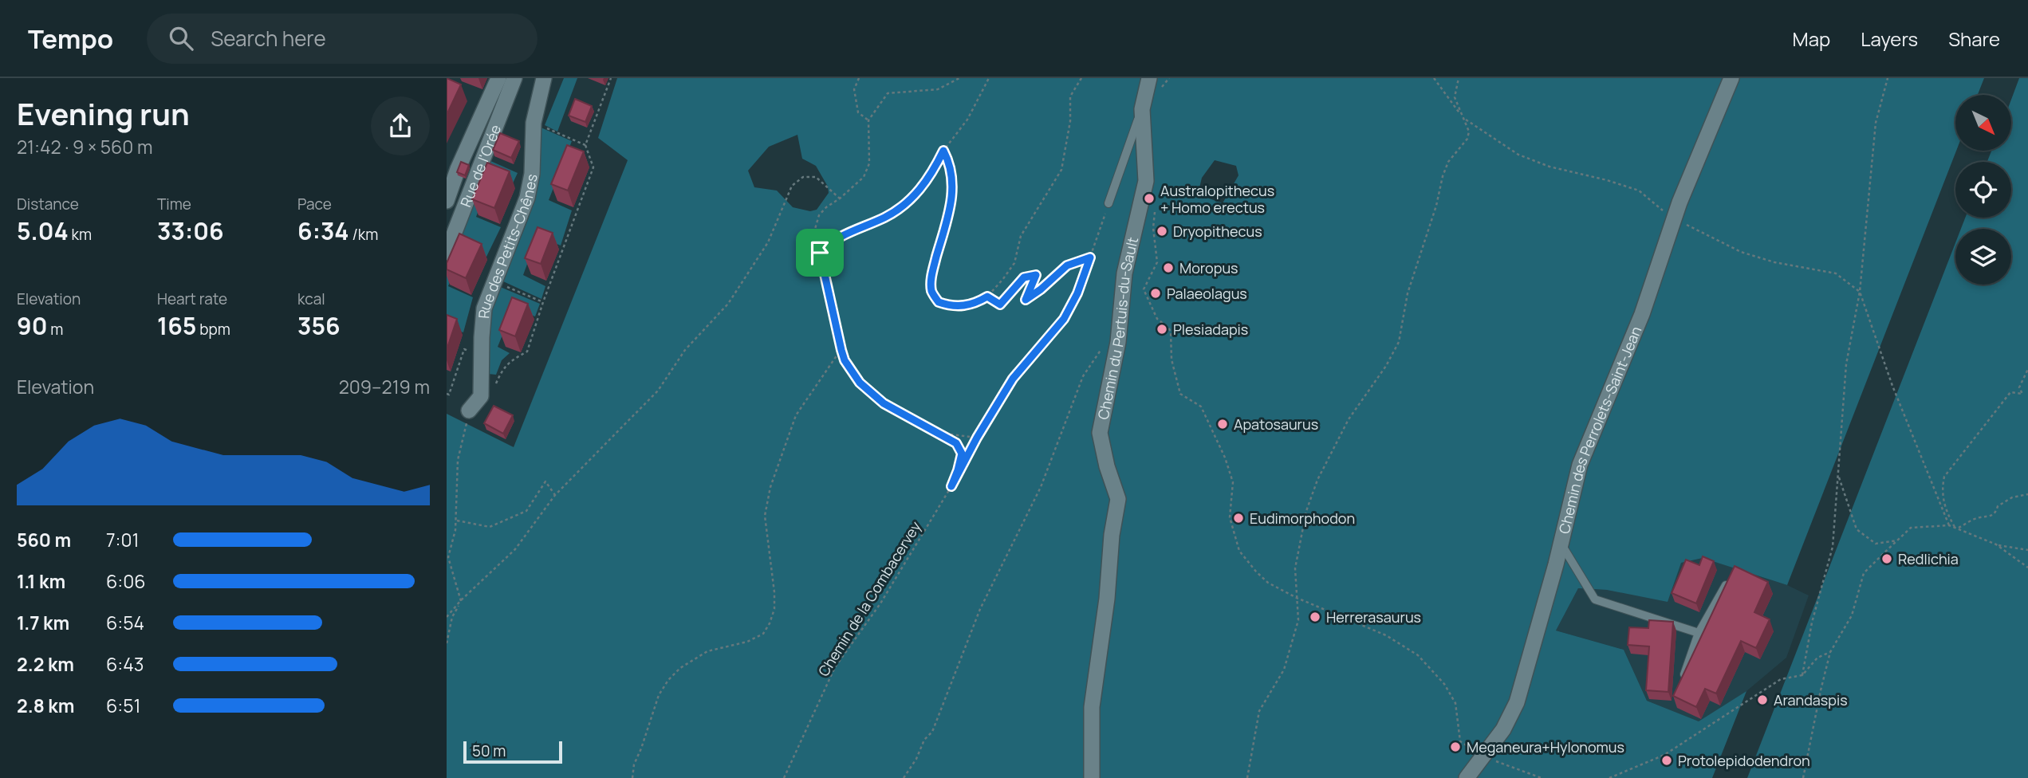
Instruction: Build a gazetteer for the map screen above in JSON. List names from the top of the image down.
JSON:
{
  "streets": {
    "street": [
      "Rue de l'Orée",
      "Rue des Petits-Chênes",
      "Chemin du Pertuis-du-Sault",
      "Chemin des Perrolets-Saint-Jean"
    ],
    "path": ["Chemin de la Combacervey"]
  },
  "crossings": [
    ["Chemin du Pertuis-du-Sault", "Chemin de la Combacervey"]
  ],
  "places": [
    "Australopithecus + Homo erectus",
    "Dryopithecus",
    "Moropus",
    "Palaeolagus",
    "Plesiadapis",
    "Apatosaurus",
    "Eudimorphodon",
    "Redlichia",
    "Herrerasaurus",
    "Arandaspis",
    "Meganeura+Hylonomus",
    "Protolepidodendron"
  ],
  "scale_bar": "50 m",
  "north": "bottom right",
  "page": {
    "header": "Tempo",
    "search": "Search here",
    "nav": ["Map", "Layers", "Share"],
    "heading": ["Evening run", "21:42 · 9 × 560 m"],
    "stats": [
      ["Distance", "5.04 km"],
      ["Time", "33:06"],
      ["Pace", "6:34 /km"],
      ["Elevation", "90 m"],
      ["Heart rate", "165 bpm"],
      ["kcal", "356"]
    ],
    "chart": ["Elevation", "209–219 m"],
    "list": [
      {
        "name": "560 m",
        "note": "7:01"
      },
      {
        "name": "1.1 km",
        "note": "6:06"
      },
      {
        "name": "1.7 km",
        "note": "6:54"
      },
      {
        "name": "2.2 km",
        "note": "6:43"
      },
      {
        "name": "2.8 km",
        "note": "6:51"
      }
    ],
    "scale": "50 m"
  }
}
